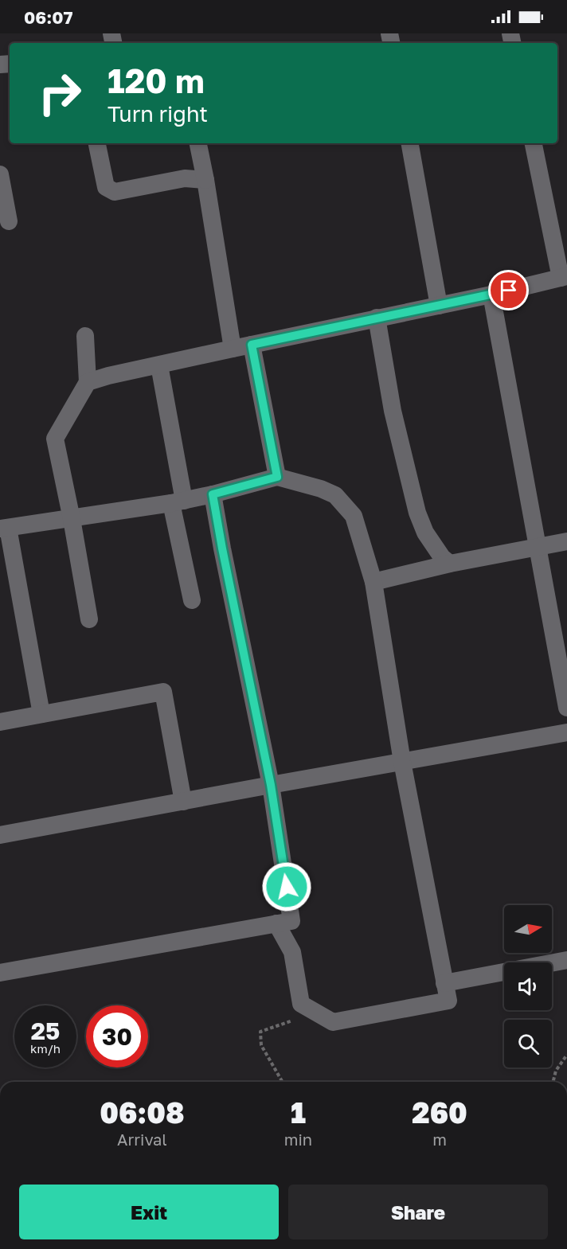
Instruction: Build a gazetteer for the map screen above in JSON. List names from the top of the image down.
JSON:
{
  "north": "right",
  "page": {
    "status": "06:07",
    "turn": ["120 m", "Turn right"],
    "speed": "25 km/h",
    "limit": "30",
    "eta": [
      "06:08",
      "Arrival",
      "1",
      "min",
      "260",
      "m"
    ],
    "buttons": ["Exit", "Share"]
  }
}
